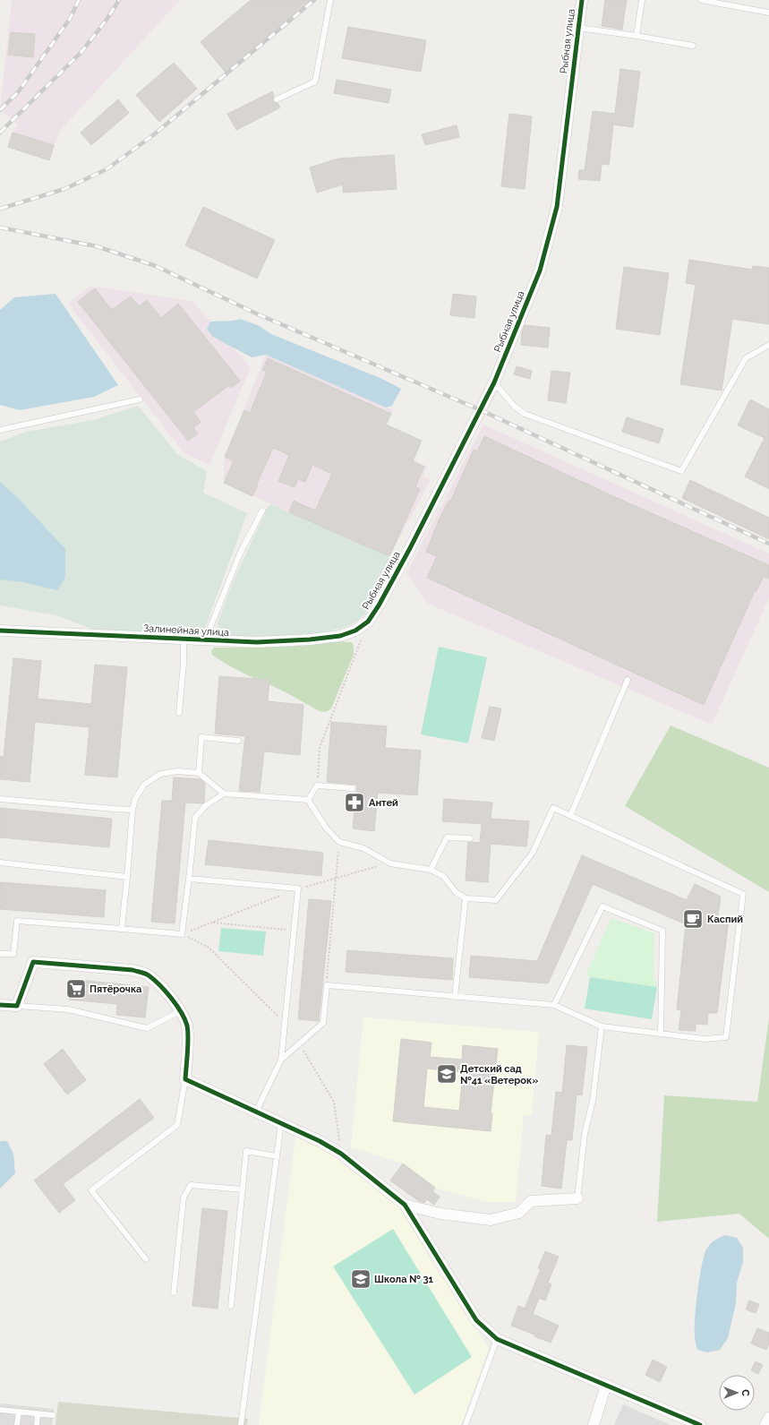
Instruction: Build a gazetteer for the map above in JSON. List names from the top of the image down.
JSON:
{
  "streets": {
    "street": ["Рыбная улица", "Залинейная улица"]
  },
  "crossings": [
    ["Рыбная улица", "Залинейная улица"]
  ],
  "places": {
    "pharmacy": ["Антей"],
    "cafe": ["Каспий"],
    "supermarket": ["Пятёрочка"],
    "school or university": ["Детский сад №41 «Ветерок»", "Школа № 31"]
  },
  "north": "right"
}
